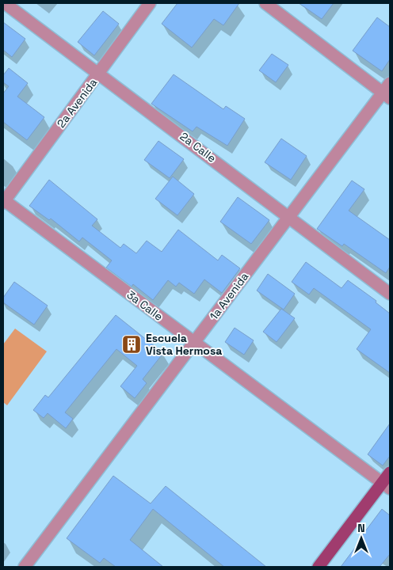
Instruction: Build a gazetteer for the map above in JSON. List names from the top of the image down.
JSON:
{
  "streets": {
    "street": [
      "2a Avenida",
      "2a Calle",
      "1a Avenida",
      "3a Calle"
    ]
  },
  "crossings": [
    ["2a Avenida", "2a Calle"],
    ["2a Avenida", "3a Calle"],
    ["2a Calle", "1a Avenida"],
    ["1a Avenida", "3a Calle"]
  ],
  "places": {
    "building": ["Escuela Vista Hermosa"]
  },
  "north": "top"
}
